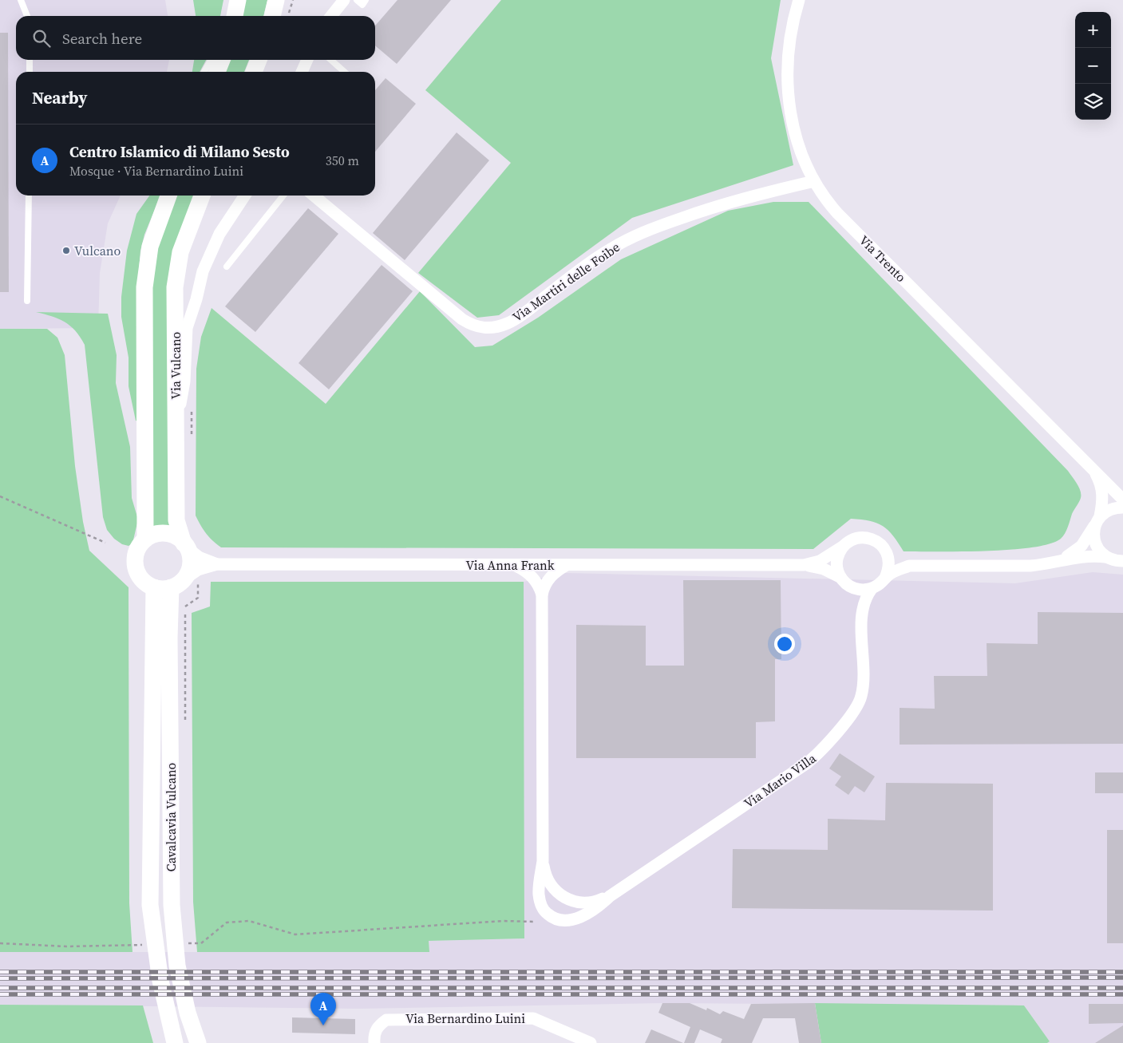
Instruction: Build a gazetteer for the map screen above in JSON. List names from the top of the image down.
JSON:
{
  "streets": {
    "main road": ["Via Vulcano", "Cavalcavia Vulcano"],
    "street": [
      "Via Trento",
      "Via Martiri delle Foibe",
      "Via Anna Frank",
      "Via Mario Villa",
      "Via Bernardino Luini"
    ]
  },
  "crossings": [
    ["Via Trento", "Via Martiri delle Foibe"],
    ["Via Vulcano", "Via Anna Frank"],
    ["Via Vulcano", "Cavalcavia Vulcano"],
    ["Via Anna Frank", "Via Mario Villa"],
    ["Via Anna Frank", "Cavalcavia Vulcano"]
  ],
  "places": ["Vulcano"],
  "page": {
    "map_buttons": ["+", "−"],
    "search": "Search here",
    "heading": "Nearby",
    "list": [
      {
        "mark": "A",
        "name": "Centro Islamico di Milano Sesto",
        "note": "Mosque · Via Bernardino Luini",
        "value": "350 m"
      }
    ],
    "pins": "A"
  }
}
